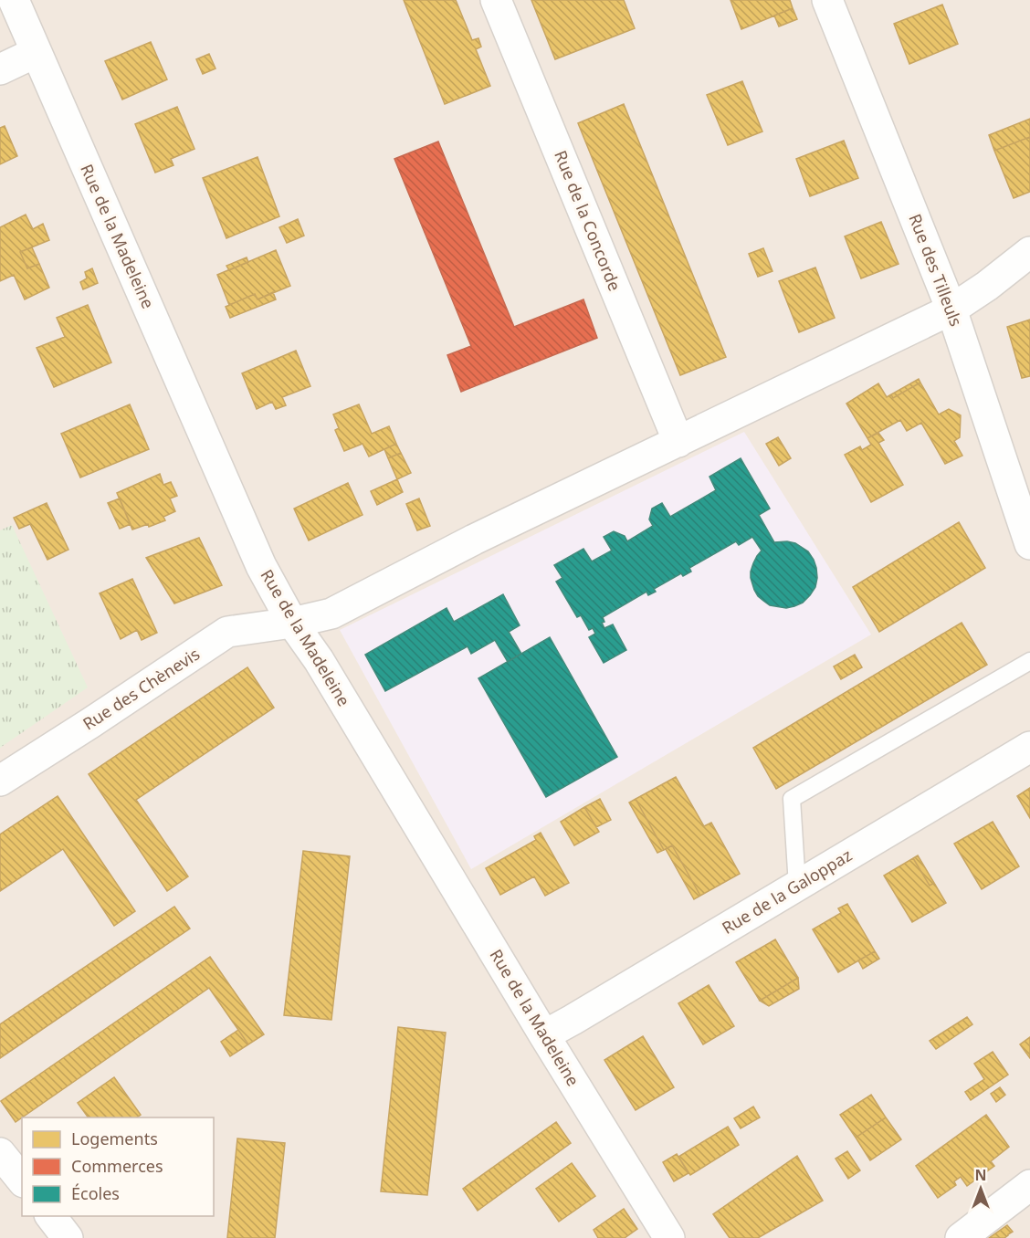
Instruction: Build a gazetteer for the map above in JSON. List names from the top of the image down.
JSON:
{
  "streets": {
    "street": [
      "Rue de la Concorde",
      "Rue de la Madeleine",
      "Rue des Tilleuls",
      "Rue des Chènevis",
      "Rue de la Galoppaz"
    ]
  },
  "crossings": [
    ["Rue de la Madeleine", "Rue des Chènevis"],
    ["Rue de la Madeleine", "Rue de la Galoppaz"]
  ],
  "legend": ["Logements", "Commerces", "Écoles"],
  "north": "top"
}
